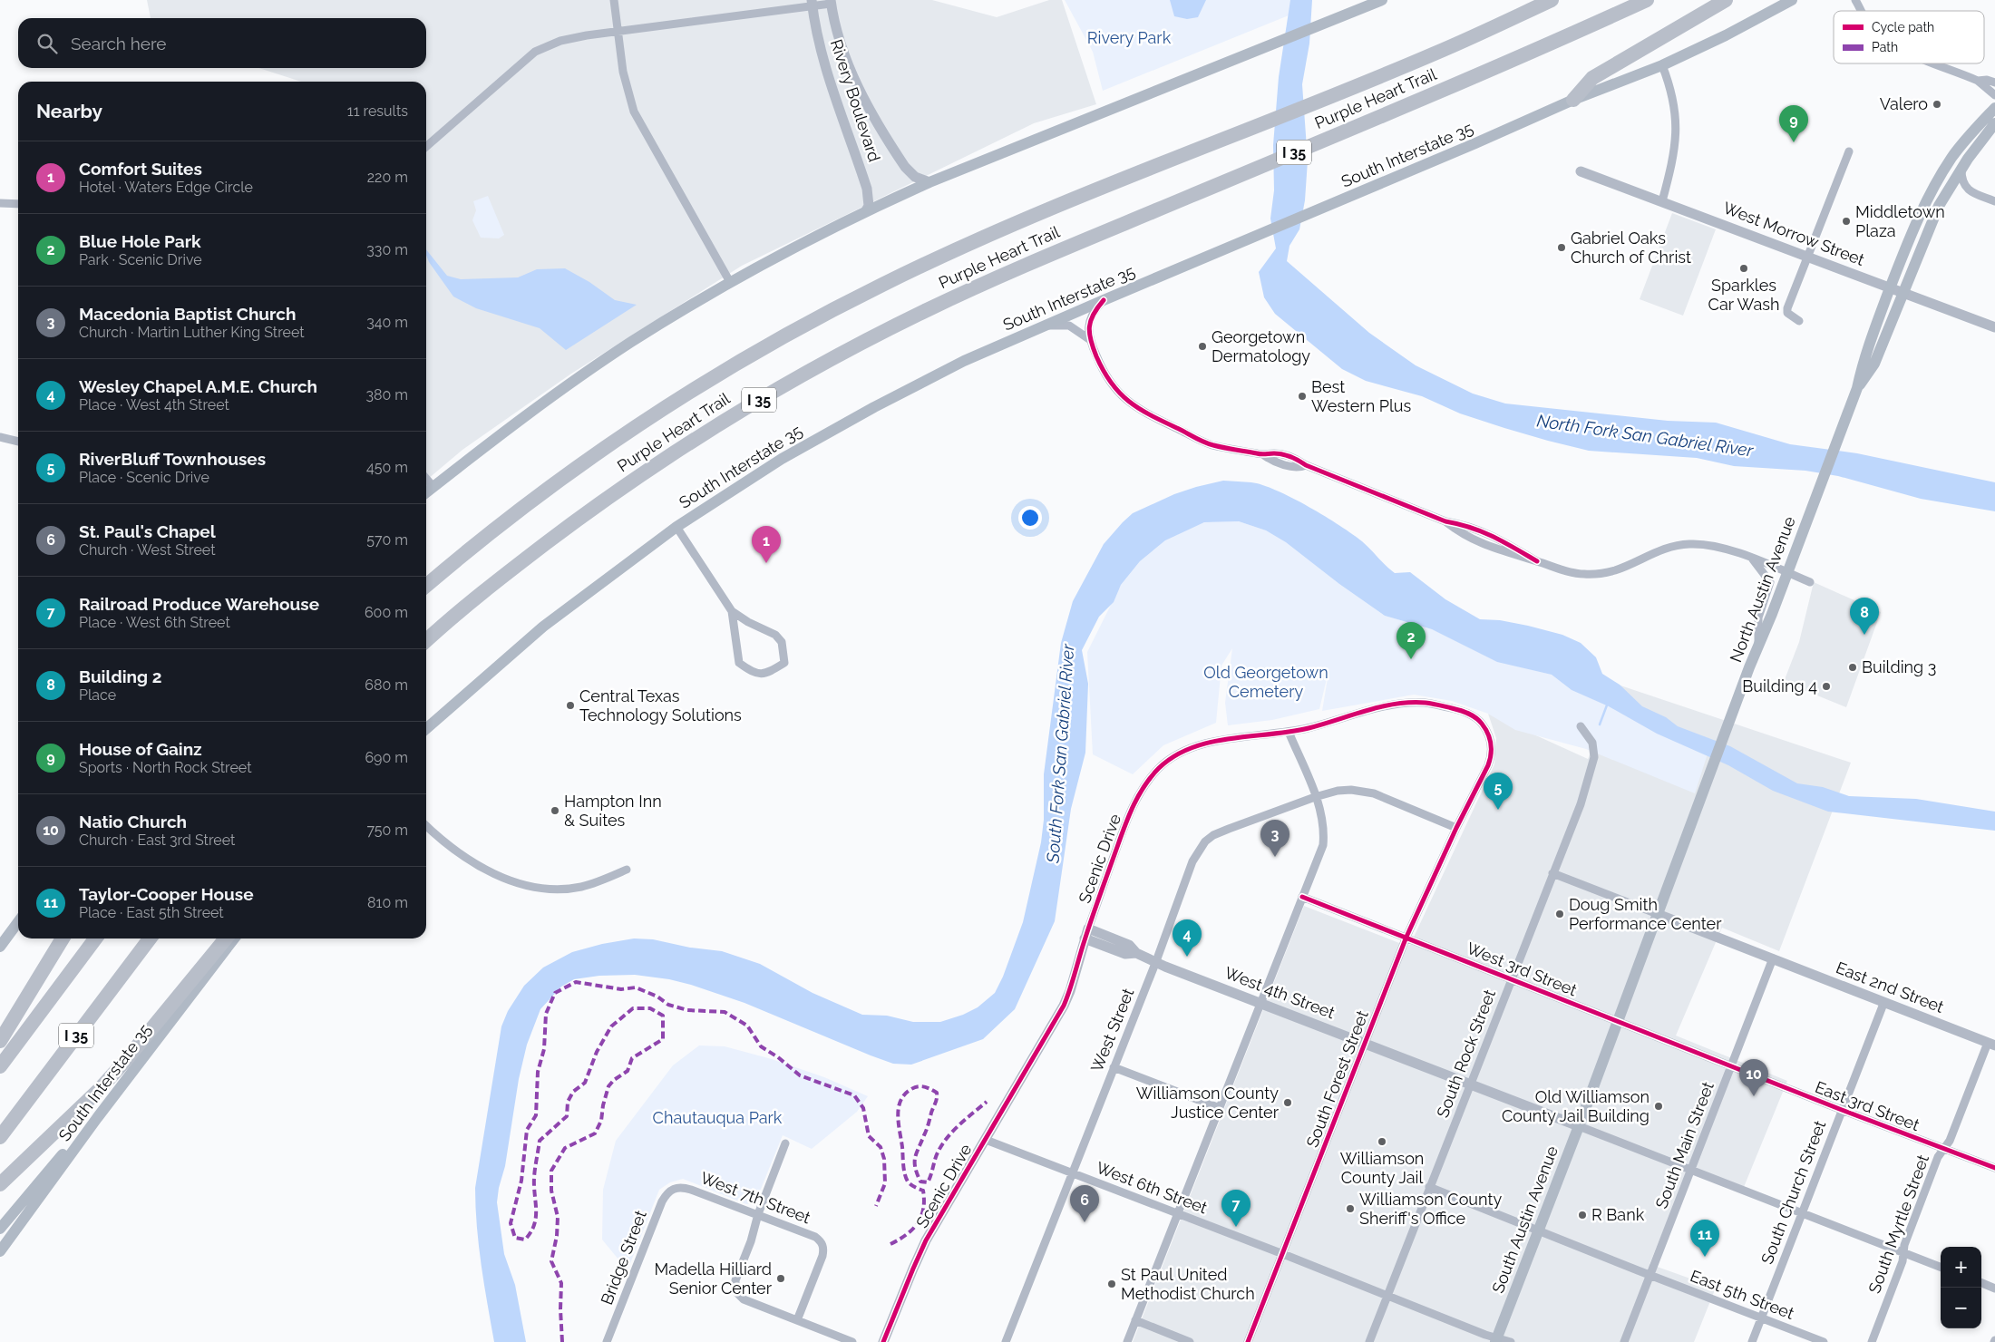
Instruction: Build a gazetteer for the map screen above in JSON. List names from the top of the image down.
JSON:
{
  "streets": {
    "highway": ["Purple Heart Trail", "I 35"],
    "main road": ["South Interstate 35", "North Austin Avenue", "South Austin Avenue"],
    "street": [
      "Rivery Boulevard",
      "West Morrow Street",
      "Scenic Drive",
      "West 3rd Street",
      "East 2nd Street",
      "West 4th Street",
      "West Street",
      "South Rock Street",
      "South Forest Street",
      "East 3rd Street",
      "South Main Street",
      "West 6th Street",
      "South Church Street",
      "West 7th Street",
      "South Myrtle Street",
      "Bridge Street",
      "East 5th Street"
    ]
  },
  "crossings": [
    ["West Morrow Street", "North Austin Avenue"],
    ["North Austin Avenue", "South Austin Avenue"],
    ["Scenic Drive", "West 4th Street"],
    ["Scenic Drive", "West Street"],
    ["Scenic Drive", "South Forest Street"],
    ["Scenic Drive", "West 6th Street"],
    ["West 3rd Street", "South Rock Street"],
    ["West 3rd Street", "South Forest Street"],
    ["West 3rd Street", "East 3rd Street"],
    ["West 3rd Street", "South Main Street"],
    ["West 3rd Street", "South Austin Avenue"],
    ["East 2nd Street", "South Main Street"],
    ["East 2nd Street", "South Church Street"],
    ["East 2nd Street", "South Austin Avenue"],
    ["East 2nd Street", "South Myrtle Street"],
    ["West 4th Street", "West Street"],
    ["West 4th Street", "South Rock Street"],
    ["West 4th Street", "South Forest Street"],
    ["West 4th Street", "South Main Street"],
    ["West 4th Street", "South Church Street"],
    ["West 4th Street", "South Austin Avenue"],
    ["West 4th Street", "South Myrtle Street"],
    ["West Street", "South Forest Street"],
    ["West Street", "West 6th Street"],
    ["South Rock Street", "West 6th Street"],
    ["South Rock Street", "East 5th Street"],
    ["South Forest Street", "West 6th Street"],
    ["East 3rd Street", "South Main Street"],
    ["East 3rd Street", "South Church Street"],
    ["East 3rd Street", "South Myrtle Street"],
    ["South Main Street", "East 5th Street"],
    ["West 6th Street", "South Austin Avenue"],
    ["South Church Street", "East 5th Street"],
    ["West 7th Street", "Bridge Street"],
    ["South Austin Avenue", "East 5th Street"]
  ],
  "water": ["North Fork San Gabriel River", "South Fork San Gabriel River"],
  "parks": ["Rivery Park", "Old Georgetown Cemetery", "Chautauqua Park"],
  "places": [
    "Valero",
    "Middletown Plaza",
    "Gabriel Oaks Church of Christ",
    "Sparkles Car Wash",
    "Georgetown Dermatology",
    "Best Western Plus",
    "Building 3",
    "Building 4",
    "Central Texas Technology Solutions",
    "Hampton Inn & Suites",
    "Doug Smith Performance Center",
    "Williamson County Justice Center",
    "Old Williamson County Jail Building",
    "Williamson County Jail",
    "Williamson County Sheriff's Office",
    "R Bank",
    "Madella Hilliard Senior Center",
    "St Paul United Methodist Church"
  ],
  "legend": ["Cycle path", "Path"],
  "page": {
    "search": "Search here",
    "heading": ["Nearby", "11 results"],
    "pins": [
      "9",
      "1",
      "8",
      "2",
      "5",
      "3",
      "4",
      "10",
      "6",
      "7",
      "11"
    ],
    "list": [
      {
        "mark": "1",
        "name": "Comfort Suites",
        "note": "Hotel · Waters Edge Circle",
        "value": "220 m"
      },
      {
        "mark": "2",
        "name": "Blue Hole Park",
        "note": "Park · Scenic Drive",
        "value": "330 m"
      },
      {
        "mark": "3",
        "name": "Macedonia Baptist Church",
        "note": "Church · Martin Luther King Street",
        "value": "340 m"
      },
      {
        "mark": "4",
        "name": "Wesley Chapel A.M.E. Church",
        "note": "Place · West 4th Street",
        "value": "380 m"
      },
      {
        "mark": "5",
        "name": "RiverBluff Townhouses",
        "note": "Place · Scenic Drive",
        "value": "450 m"
      },
      {
        "mark": "6",
        "name": "St. Paul's Chapel",
        "note": "Church · West Street",
        "value": "570 m"
      },
      {
        "mark": "7",
        "name": "Railroad Produce Warehouse",
        "note": "Place · West 6th Street",
        "value": "600 m"
      },
      {
        "mark": "8",
        "name": "Building 2",
        "note": "Place",
        "value": "680 m"
      },
      {
        "mark": "9",
        "name": "House of Gainz",
        "note": "Sports · North Rock Street",
        "value": "690 m"
      },
      {
        "mark": "10",
        "name": "Natio Church",
        "note": "Church · East 3rd Street",
        "value": "750 m"
      },
      {
        "mark": "11",
        "name": "Taylor-Cooper House",
        "note": "Place · East 5th Street",
        "value": "810 m"
      }
    ],
    "map_buttons": ["+", "−"]
  }
}
